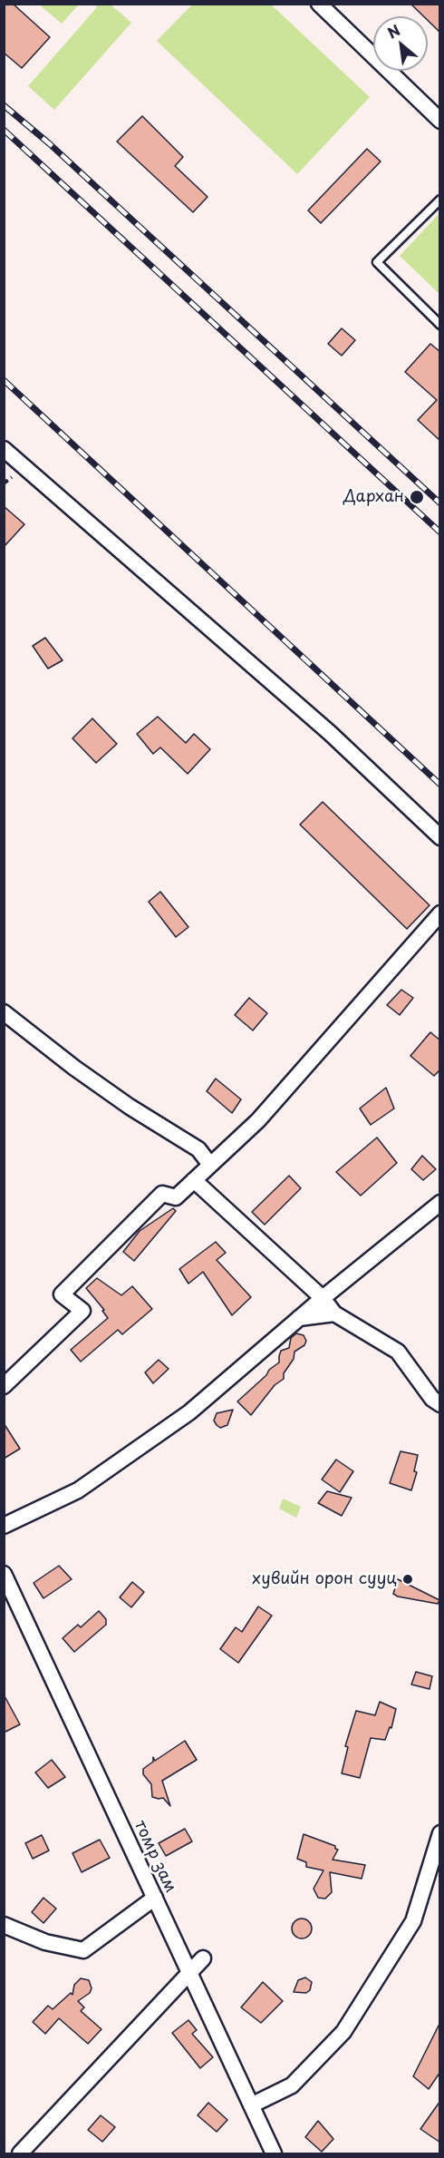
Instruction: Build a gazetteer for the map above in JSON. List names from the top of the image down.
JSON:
{
  "streets": {
    "street": ["томр зам"]
  },
  "places": ["Дархан", "хувийн орон сууц"],
  "north": "top left"
}
